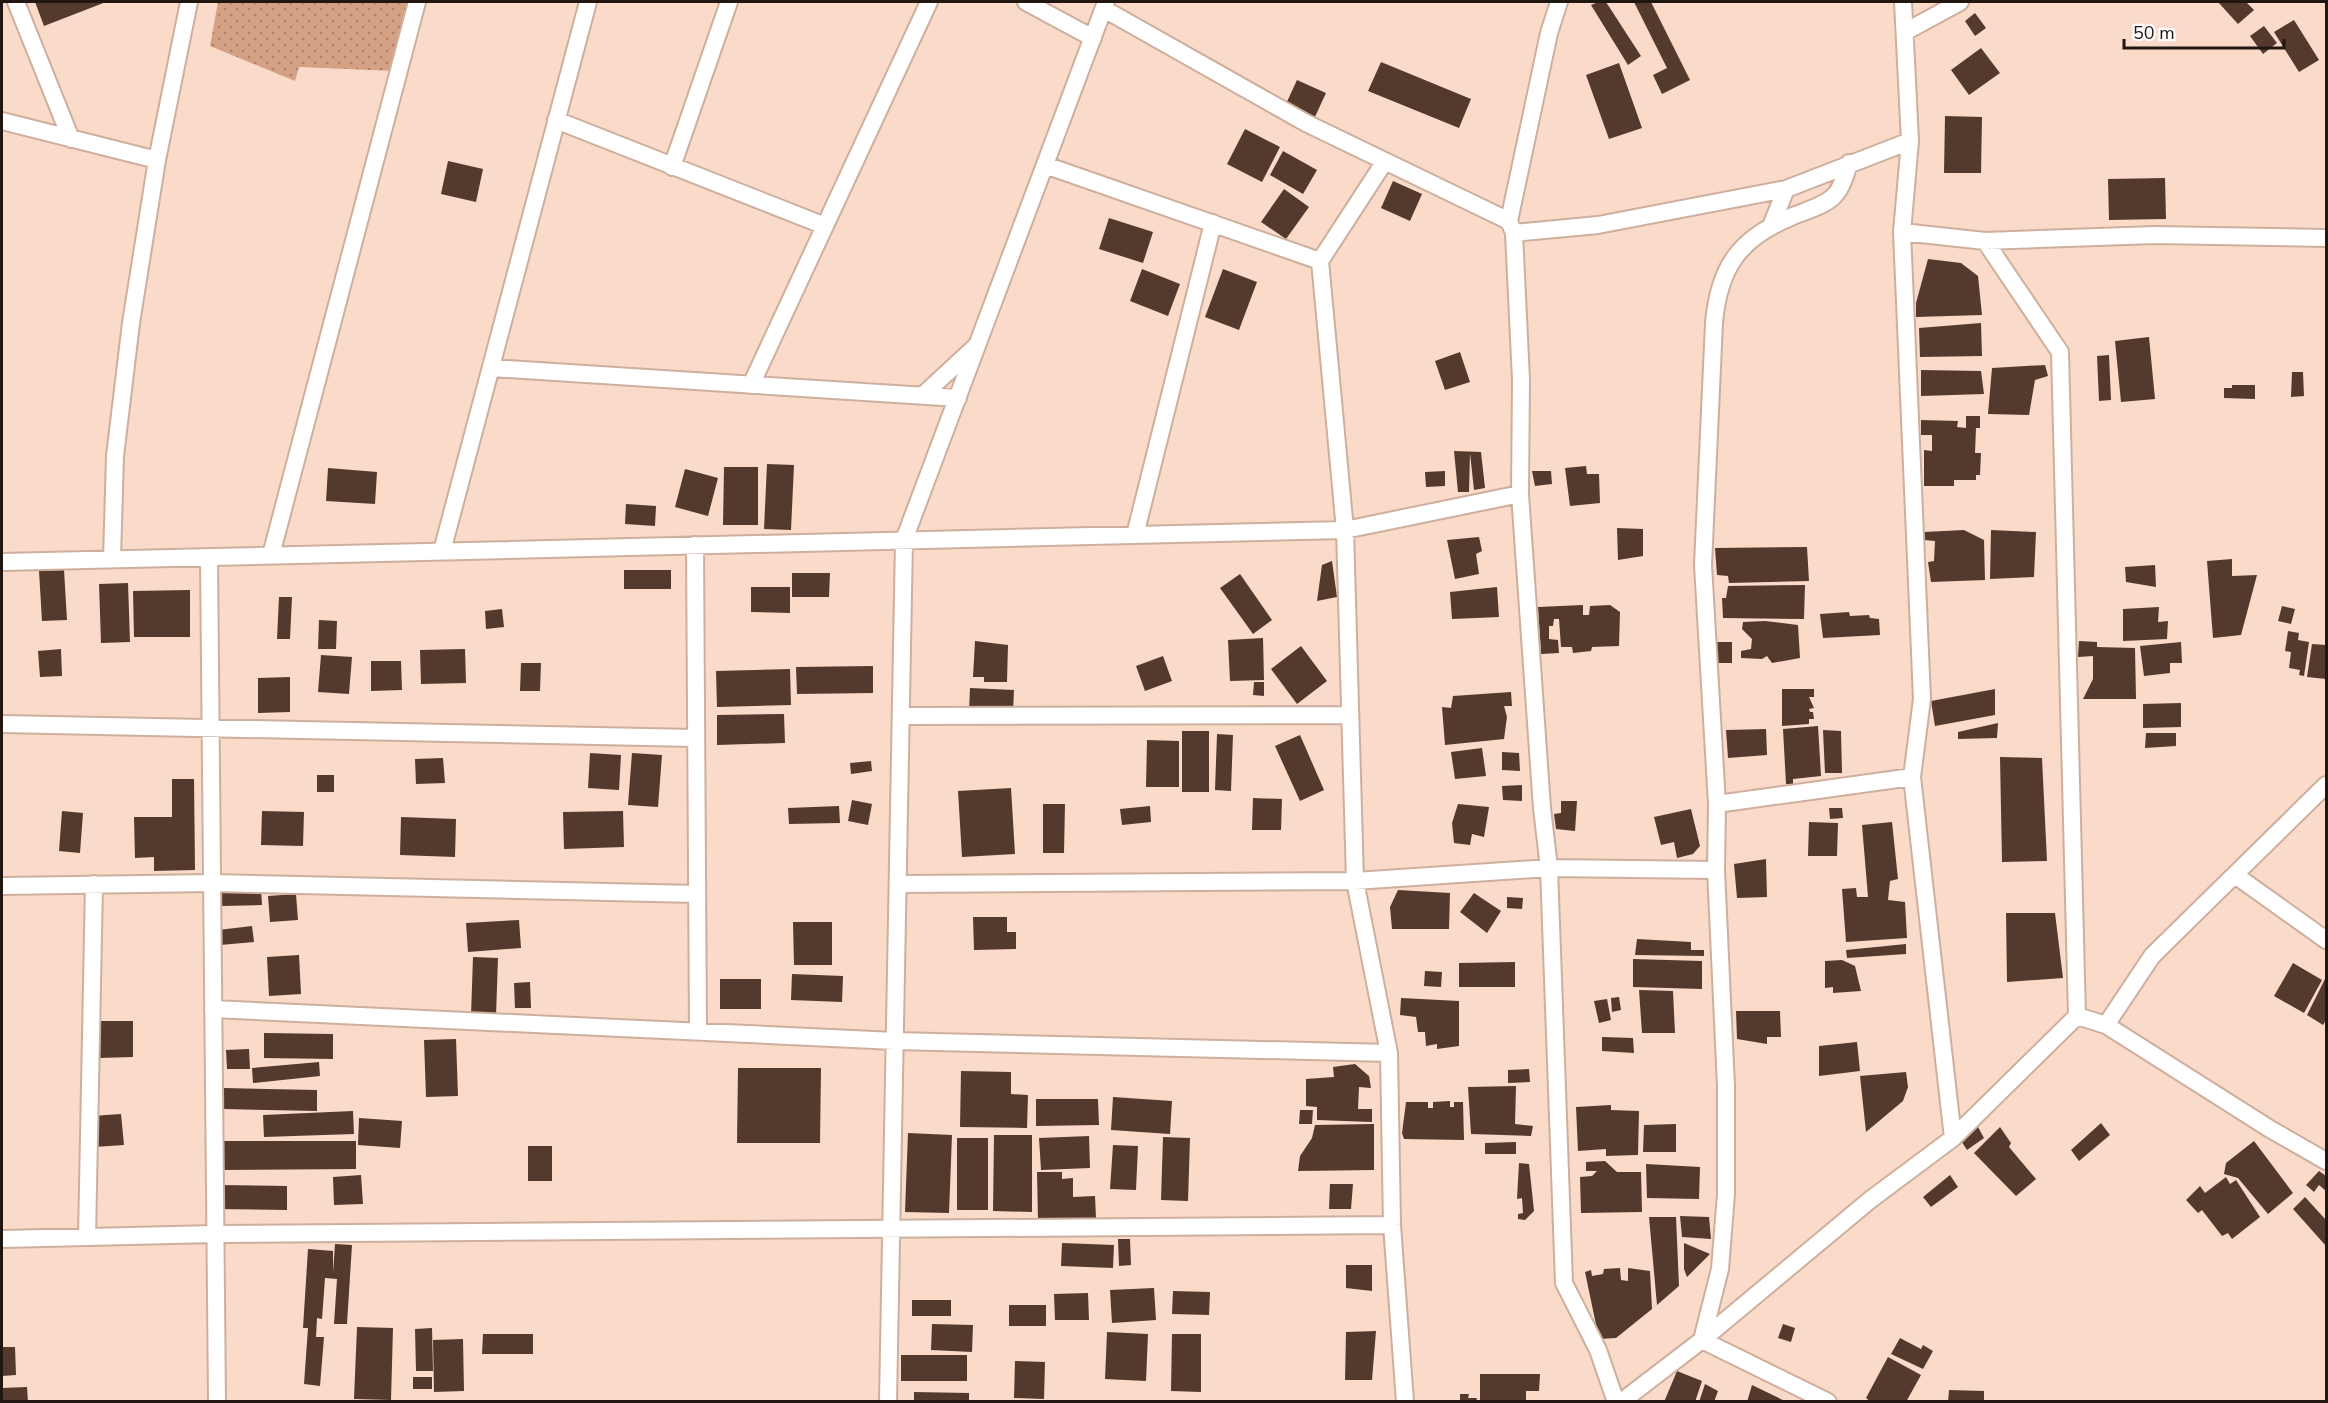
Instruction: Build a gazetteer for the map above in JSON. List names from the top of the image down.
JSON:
{
  "scale_bar": "50 m"
}
